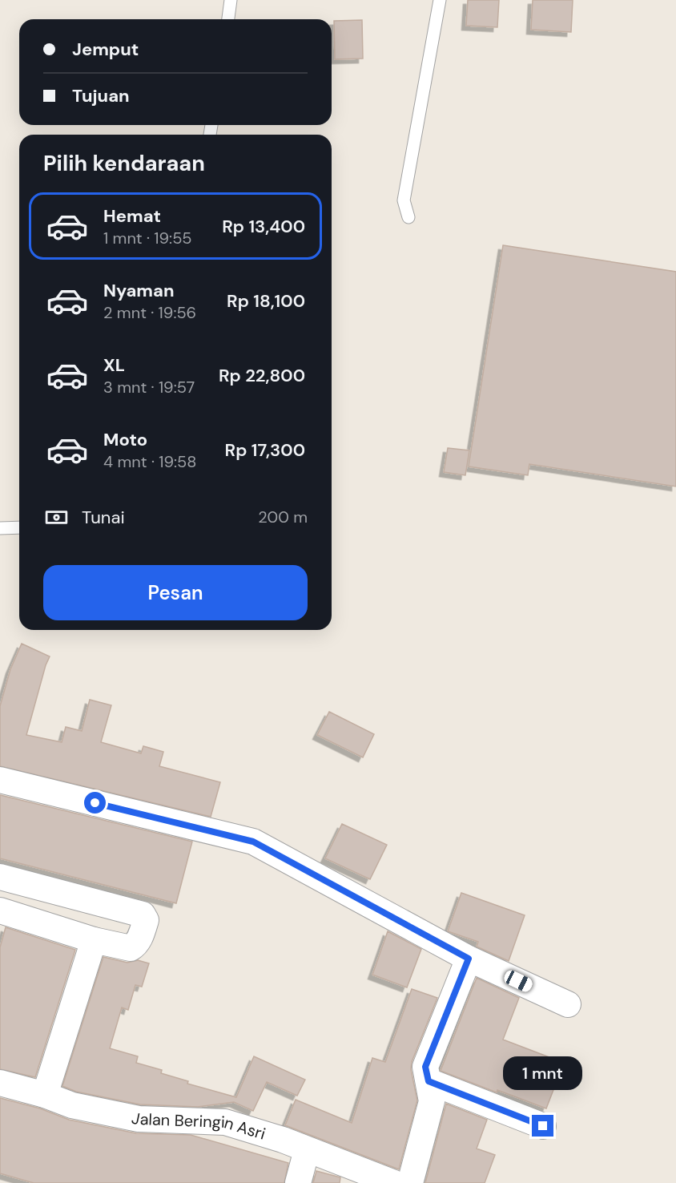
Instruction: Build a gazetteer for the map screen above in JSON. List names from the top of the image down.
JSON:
{
  "streets": {
    "street": ["Jalan Beringin Asri"]
  },
  "page": {
    "banner": ["Jemput", "Tujuan"],
    "heading": "Pilih kendaraan",
    "list": [
      {
        "name": "Hemat",
        "note": "1 mnt · 19:55",
        "value": "Rp 13,400"
      },
      {
        "name": "Nyaman",
        "note": "2 mnt · 19:56",
        "value": "Rp 18,100"
      },
      {
        "name": "XL",
        "note": "3 mnt · 19:57",
        "value": "Rp 22,800"
      },
      {
        "name": "Moto",
        "note": "4 mnt · 19:58",
        "value": "Rp 17,300"
      }
    ],
    "pay": ["Tunai", "200 m"],
    "buttons": "Pesan",
    "bubble": "1 mnt"
  }
}
